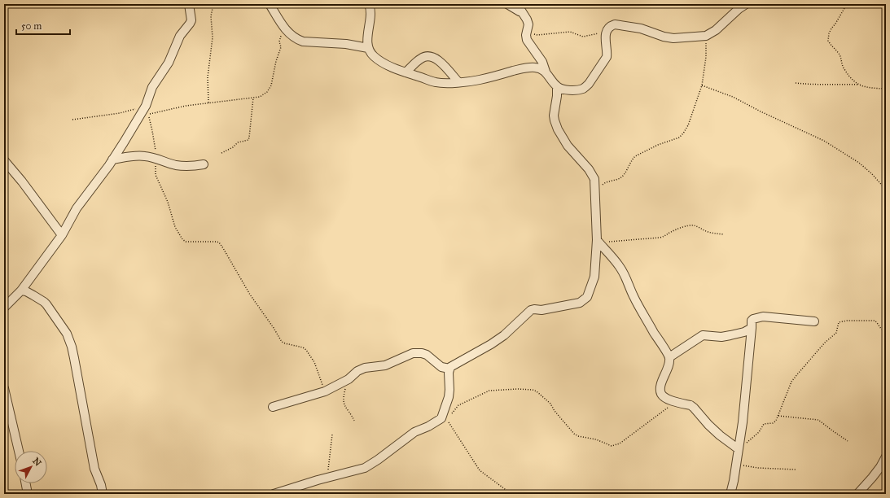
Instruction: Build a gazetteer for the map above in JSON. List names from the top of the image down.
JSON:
{
  "scale_bar": "50 m",
  "north": "top right"
}
